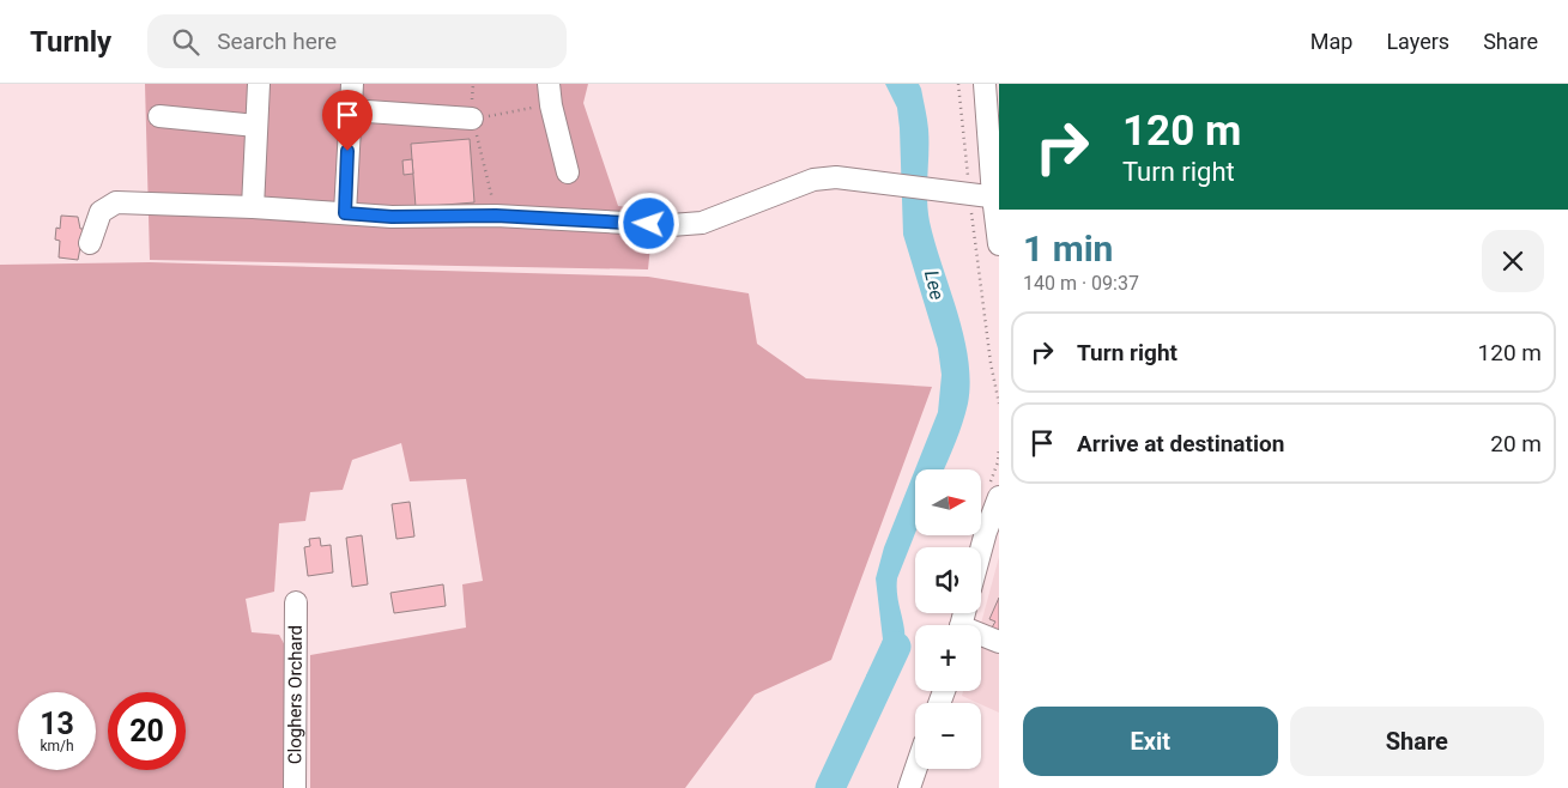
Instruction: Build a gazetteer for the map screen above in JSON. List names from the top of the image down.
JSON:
{
  "streets": {
    "street": ["Cloghers Orchard"]
  },
  "water": ["Lee"],
  "north": "right",
  "page": {
    "header": "Turnly",
    "search": "Search here",
    "nav": ["Map", "Layers", "Share"],
    "turn": ["120 m", "Turn right"],
    "heading": ["1 min", "140 m · 09:37"],
    "list": [
      {
        "name": "Turn right",
        "value": "120 m"
      },
      {
        "name": "Arrive at destination",
        "value": "20 m"
      }
    ],
    "map_buttons": ["+", "−"],
    "speed": "13 km/h",
    "limit": "20",
    "buttons": ["Exit", "Share"]
  }
}
